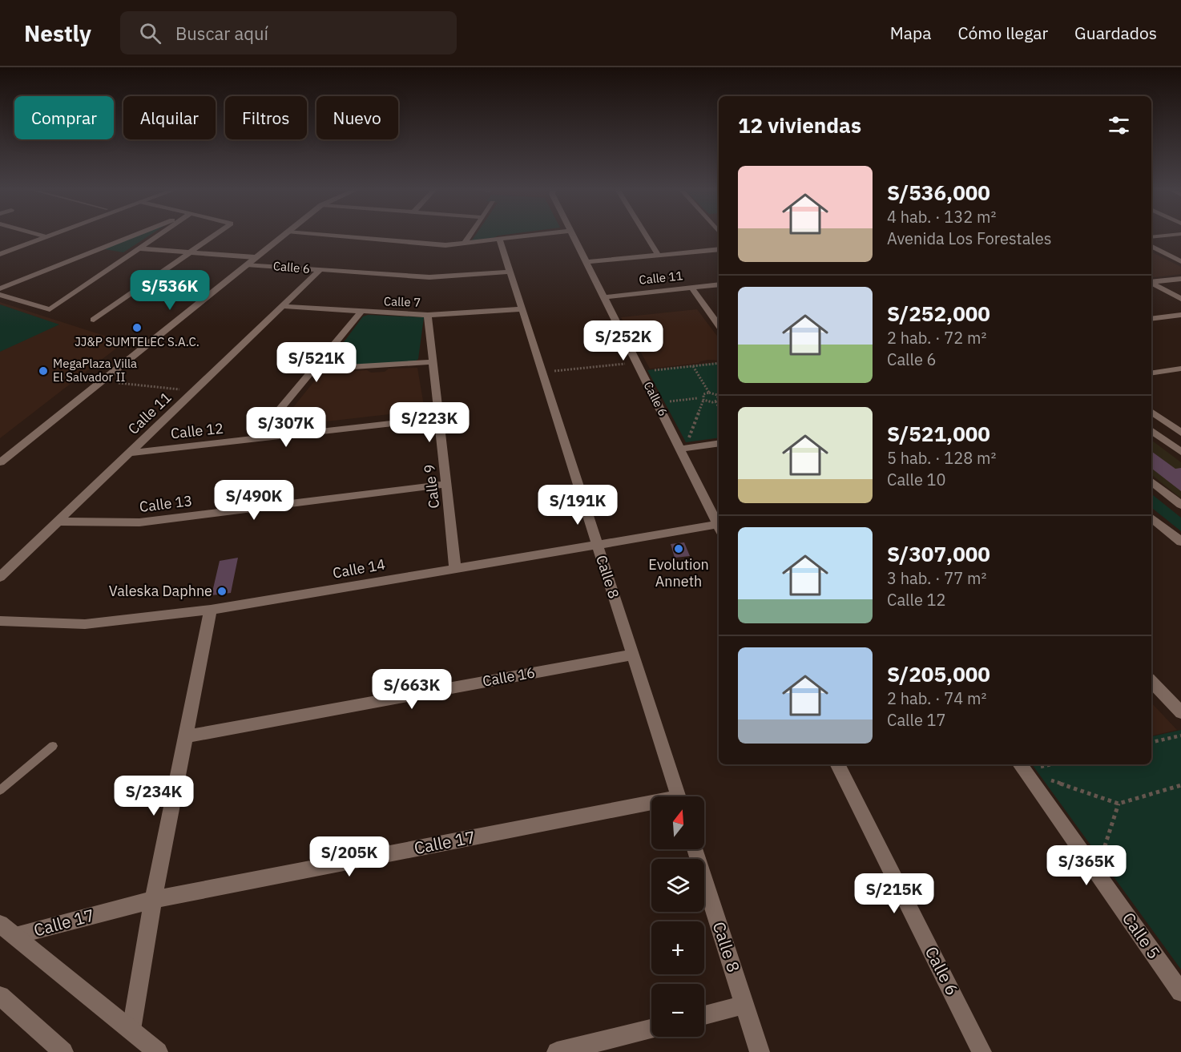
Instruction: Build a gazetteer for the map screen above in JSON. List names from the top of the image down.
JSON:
{
  "streets": {
    "street": [
      "Calle 6",
      "Calle 11",
      "Calle 7",
      "Calle 12",
      "Calle 9",
      "Calle 13",
      "Calle 14",
      "Calle 8",
      "Calle 16",
      "Calle 17",
      "Calle 5"
    ]
  },
  "crossings": [
    ["Calle 6", "Calle 11"],
    ["Calle 6", "Calle 8"],
    ["Calle 11", "Calle 7"],
    ["Calle 11", "Calle 12"],
    ["Calle 11", "Calle 13"],
    ["Calle 7", "Calle 9"],
    ["Calle 7", "Calle 8"],
    ["Calle 12", "Calle 9"],
    ["Calle 9", "Calle 13"],
    ["Calle 9", "Calle 14"],
    ["Calle 14", "Calle 8"],
    ["Calle 8", "Calle 16"]
  ],
  "places": [
    "JJ&P SUMTELEC S.A.C.",
    "MegaPlaza Villa El Salvador II",
    "Evolution Anneth",
    "Valeska Daphne"
  ],
  "north": "top",
  "page": {
    "header": "Nestly",
    "search": "Buscar aquí",
    "nav": ["Mapa", "Cómo llegar", "Guardados"],
    "chip": [
      "Comprar",
      "Alquilar",
      "Filtros",
      "Nuevo"
    ],
    "heading": "12 viviendas",
    "list": [
      {
        "name": "S/536,000",
        "note": "4 hab. · 132 m² · Avenida Los Forestales"
      },
      {
        "name": "S/252,000",
        "note": "2 hab. · 72 m² · Calle 6"
      },
      {
        "name": "S/521,000",
        "note": "5 hab. · 128 m² · Calle 10"
      },
      {
        "name": "S/307,000",
        "note": "3 hab. · 77 m² · Calle 12"
      },
      {
        "name": "S/205,000",
        "note": "2 hab. · 74 m² · Calle 17"
      }
    ],
    "price": [
      "S/536K",
      "S/252K",
      "S/521K",
      "S/223K",
      "S/307K",
      "S/490K",
      "S/191K",
      "S/663K",
      "S/234K",
      "S/205K",
      "S/365K",
      "S/215K"
    ],
    "map_buttons": ["+", "−"]
  }
}
